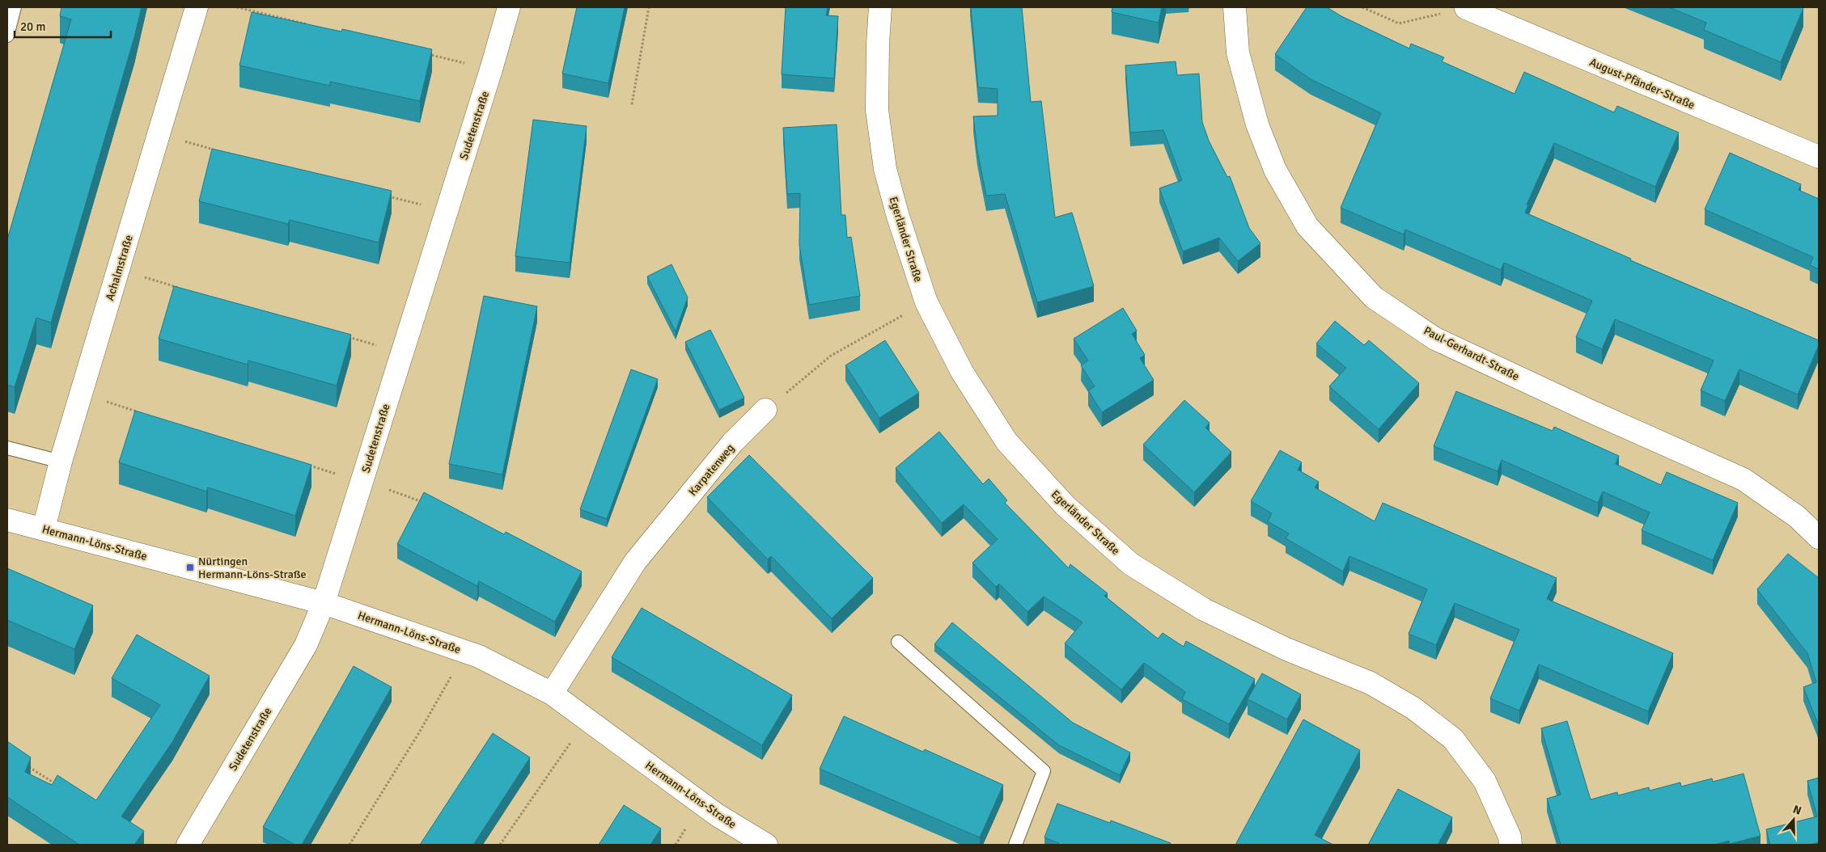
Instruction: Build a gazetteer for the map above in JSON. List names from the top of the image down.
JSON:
{
  "streets": {
    "street": [
      "August-Pfänder-Straße",
      "Sudetenstraße",
      "Egerländer Straße",
      "Achalmstraße",
      "Paul-Gerhardt-Straße",
      "Karpatenweg",
      "Hermann-Löns-Straße"
    ]
  },
  "crossings": [
    ["Sudetenstraße", "Hermann-Löns-Straße"],
    ["Achalmstraße", "Hermann-Löns-Straße"],
    ["Karpatenweg", "Hermann-Löns-Straße"]
  ],
  "places": {
    "transit": ["Nürtingen Hermann-Löns-Straße"]
  },
  "scale_bar": "20 m",
  "north": "top"
}
